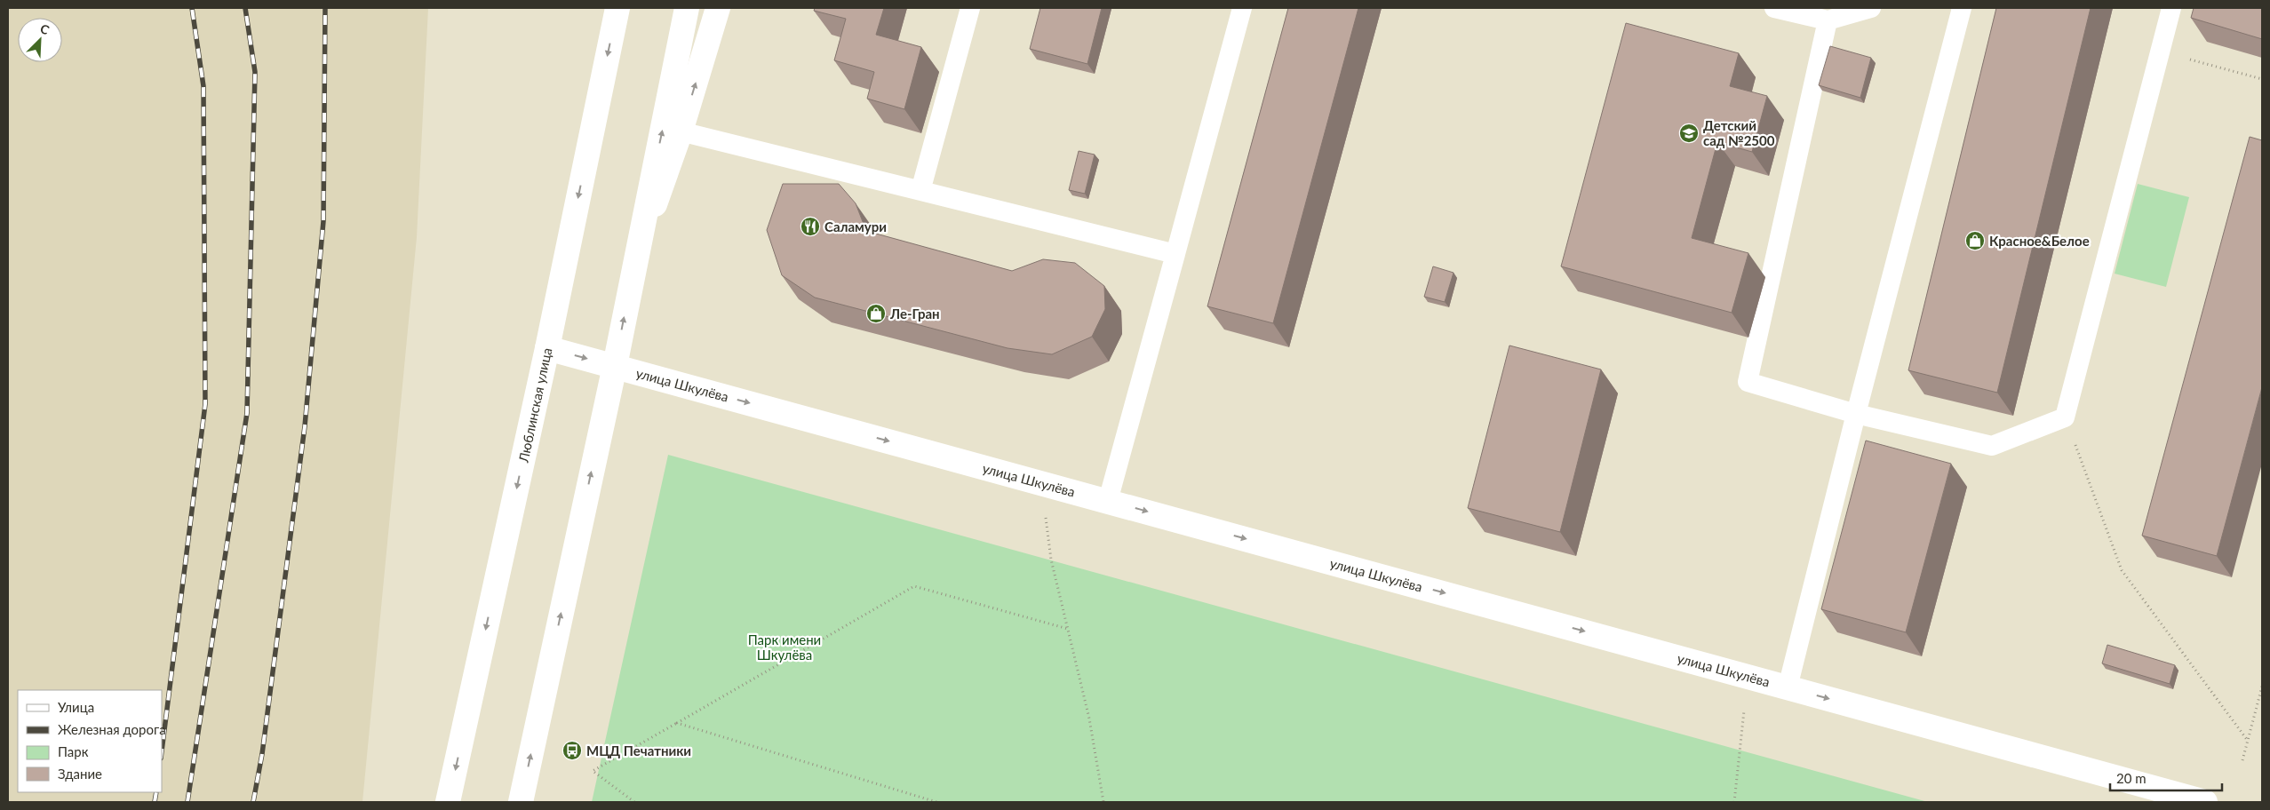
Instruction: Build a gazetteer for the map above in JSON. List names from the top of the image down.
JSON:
{
  "streets": {
    "street": ["улица Шкулёва", "Люблинская улица"]
  },
  "crossings": [
    ["улица Шкулёва", "Люблинская улица"]
  ],
  "one_way": ["улица Шкулёва"],
  "parks": ["Парк имени Шкулёва"],
  "places": {
    "school or university": ["Детский сад №2500"],
    "restaurant": ["Саламури"],
    "shop": ["Красное&Белое", "Ле-Гран"],
    "bus stop": ["МЦД Печатники"]
  },
  "legend": [
    "Улица",
    "Железная дорога",
    "Парк",
    "Здание"
  ],
  "scale_bar": "20 m",
  "north": "top right"
}
